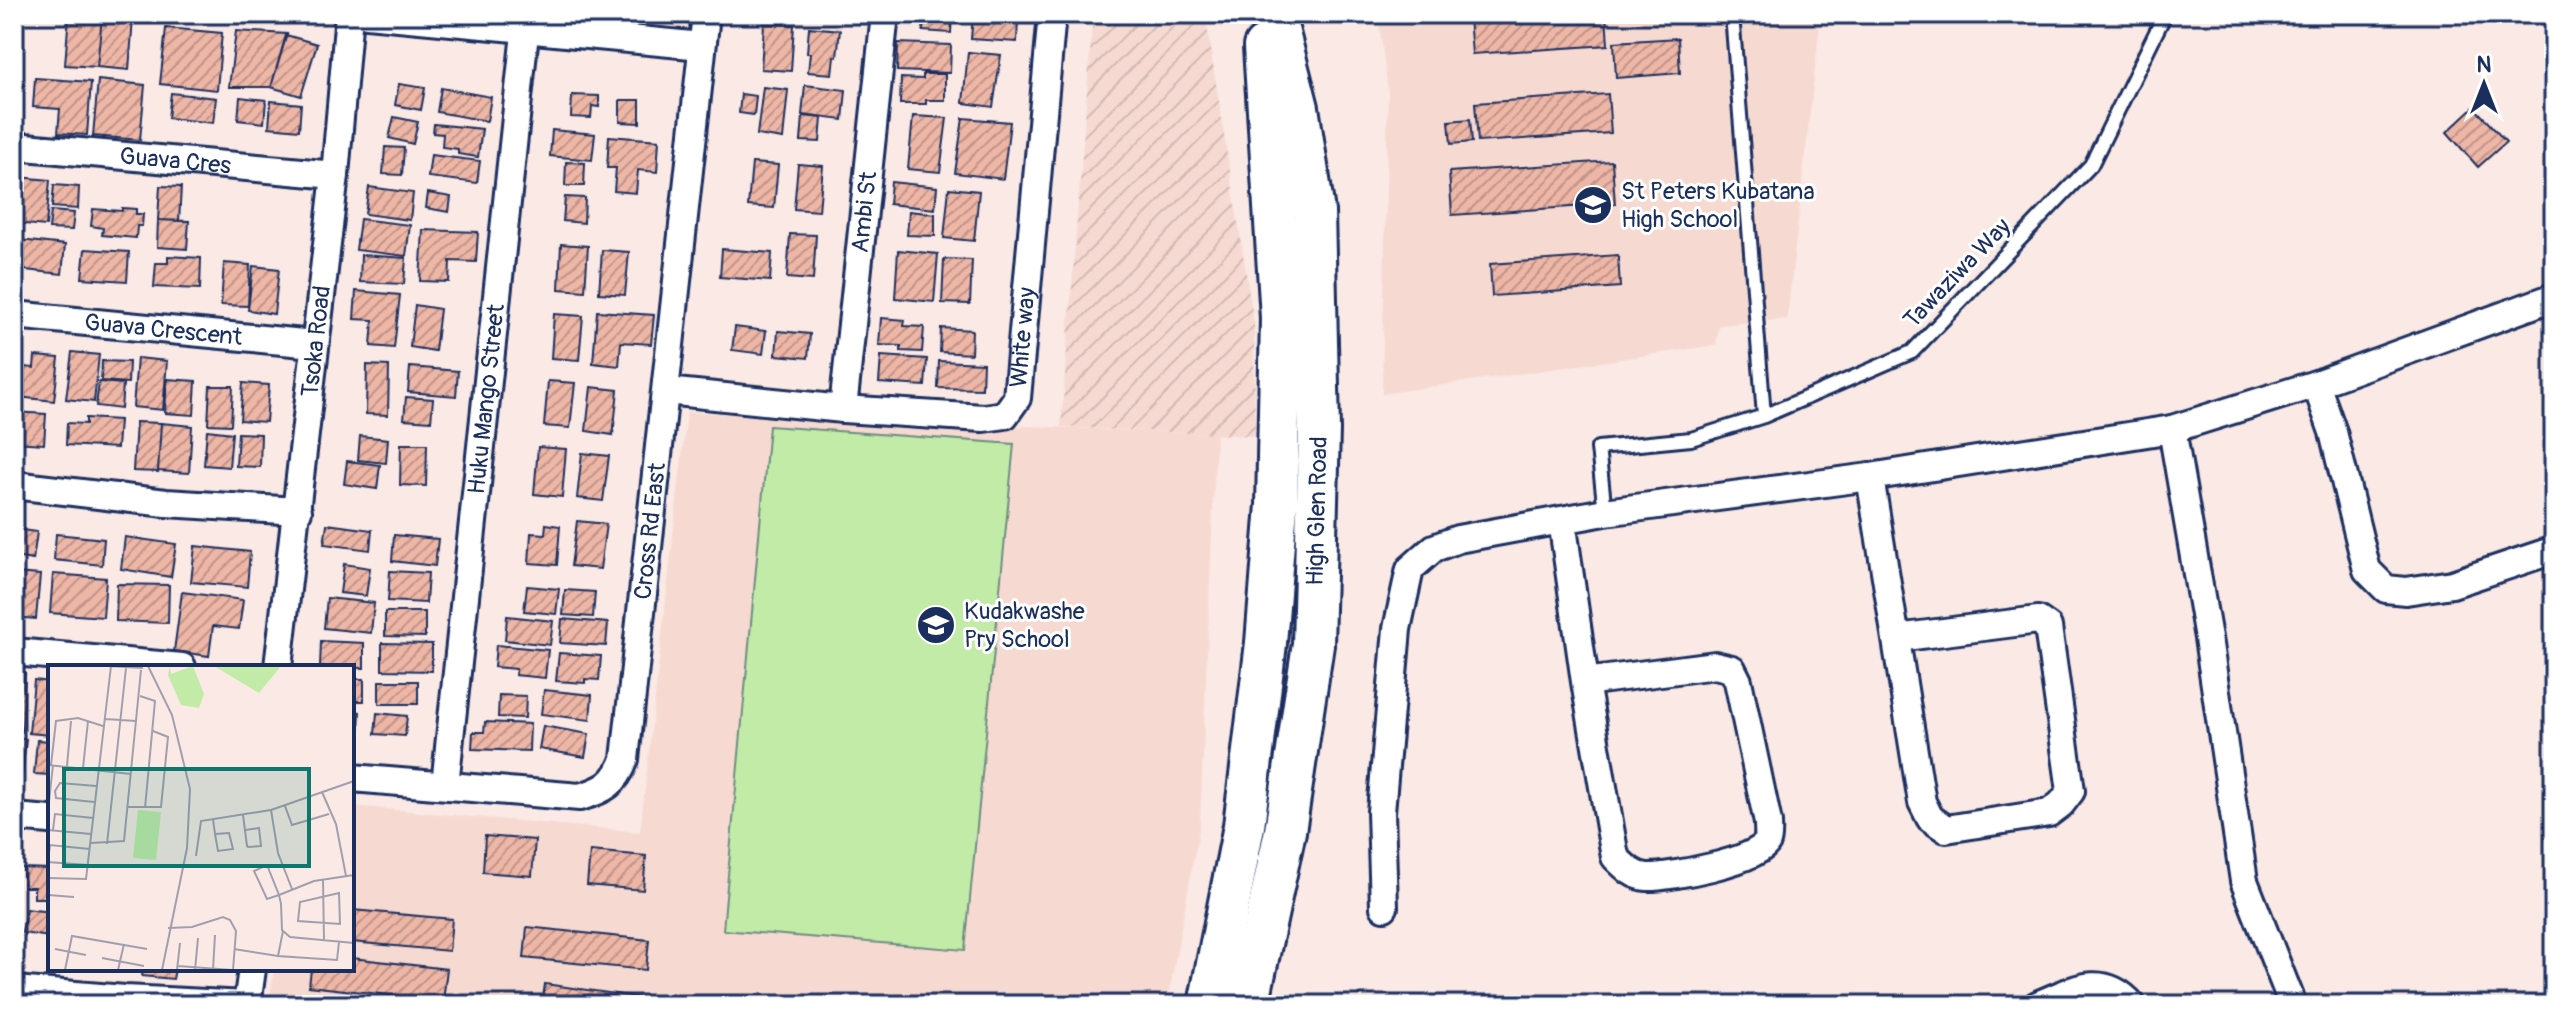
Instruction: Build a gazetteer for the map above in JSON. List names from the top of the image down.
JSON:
{
  "streets": {
    "main road": ["High Glen Road"],
    "street": [
      "Guava Cres",
      "Ambi St",
      "Guava Crescent",
      "White way",
      "Tsoka Road",
      "Huku Mango Street",
      "Cross Rd East"
    ],
    "lane": ["Tawaziwa Way"]
  },
  "crossings": [
    ["Guava Cres", "Tsoka Road"],
    ["Ambi St", "White way"],
    ["Guava Crescent", "Tsoka Road"],
    ["White way", "Cross Rd East"],
    ["Huku Mango Street", "Cross Rd East"]
  ],
  "places": {
    "school or university": ["St Peters Kubatana High School", "Kudakwashe Pry School"]
  },
  "north": "top"
}
